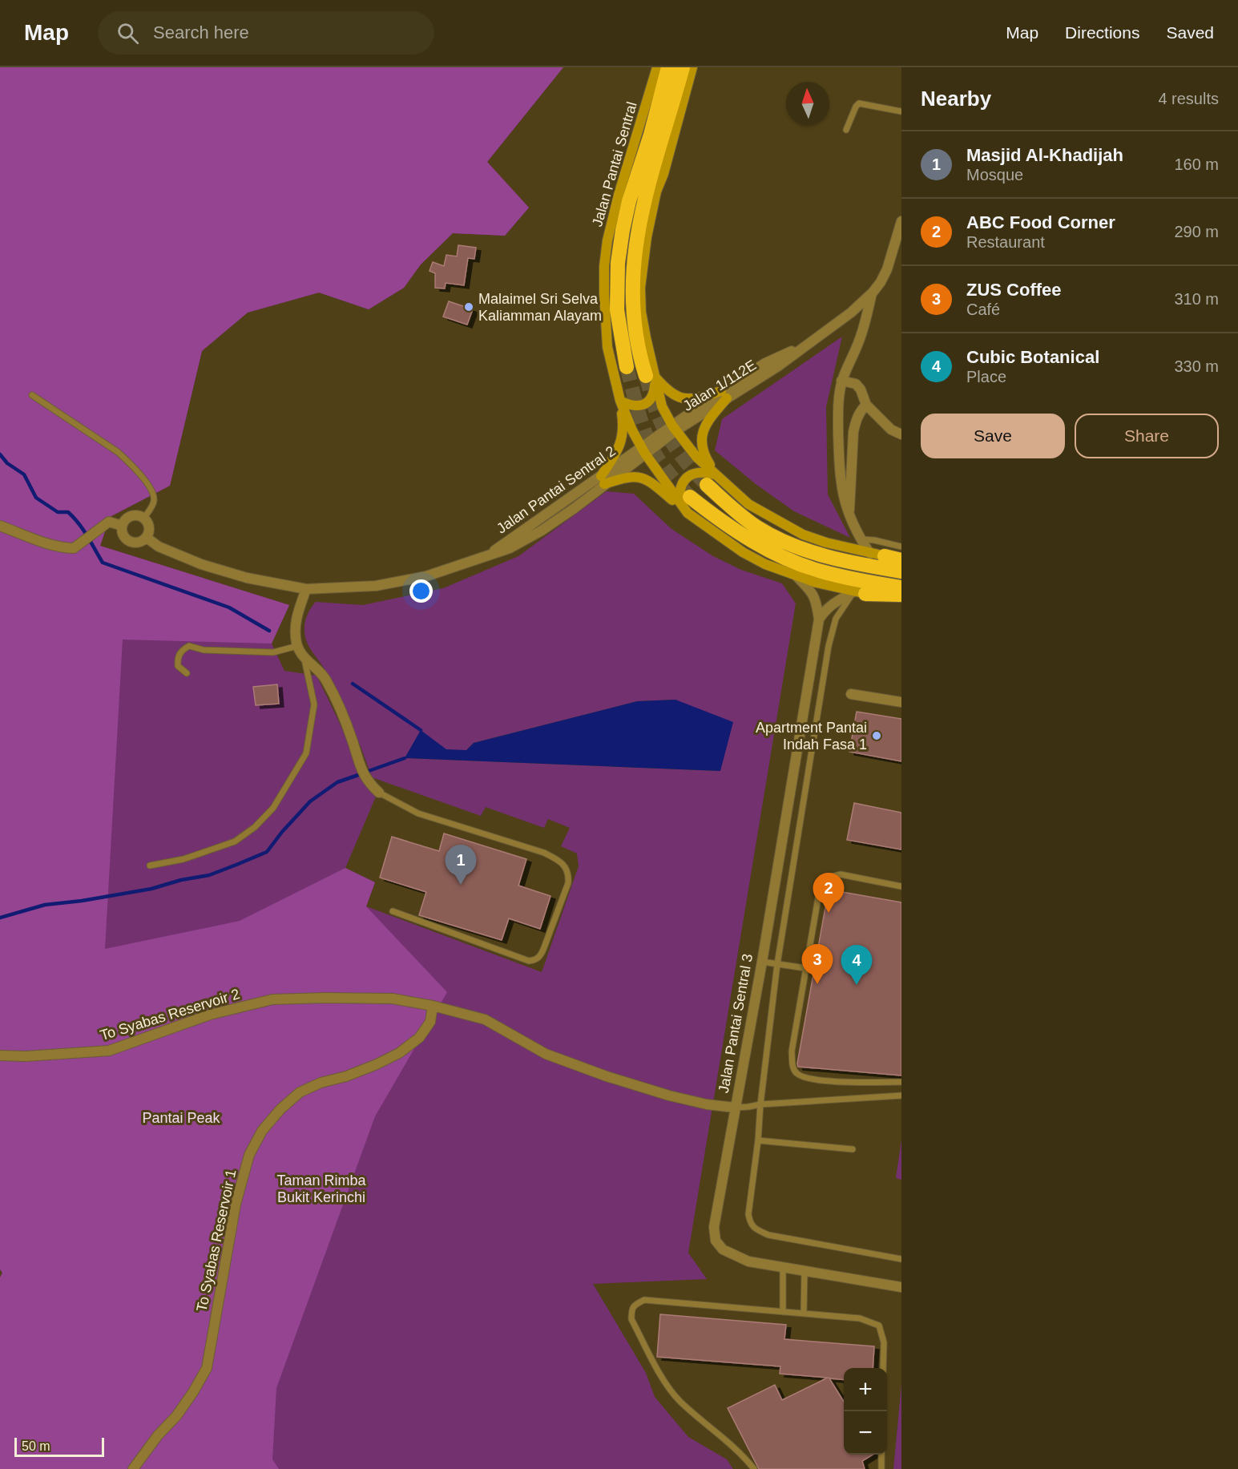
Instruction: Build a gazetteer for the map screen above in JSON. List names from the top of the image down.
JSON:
{
  "streets": {
    "main road": ["Jalan Pantai Sentral"],
    "street": [
      "Jalan 1/112E",
      "Jalan Pantai Sentral 2",
      "To Syabas Reservoir 2",
      "Jalan Pantai Sentral 3",
      "To Syabas Reservoir 1"
    ]
  },
  "crossings": [
    ["Jalan Pantai Sentral", "Jalan 1/112E"],
    ["Jalan Pantai Sentral", "Jalan Pantai Sentral 2"],
    ["Jalan Pantai Sentral", "Jalan Pantai Sentral 3"],
    ["Jalan 1/112E", "Jalan Pantai Sentral 2"],
    ["To Syabas Reservoir 2", "Jalan Pantai Sentral 3"],
    ["To Syabas Reservoir 2", "To Syabas Reservoir 1"]
  ],
  "parks": ["Pantai Peak", "Taman Rimba Bukit Kerinchi"],
  "places": ["Malaimel Sri Selva Kaliamman Alayam", "Apartment Pantai Indah Fasa 1"],
  "scale_bar": "50 m",
  "north": "top",
  "page": {
    "header": "Map",
    "search": "Search here",
    "nav": ["Map", "Directions", "Saved"],
    "heading": ["Nearby", "4 results"],
    "list": [
      {
        "mark": "1",
        "name": "Masjid Al-Khadijah",
        "note": "Mosque",
        "value": "160 m"
      },
      {
        "mark": "2",
        "name": "ABC Food Corner",
        "note": "Restaurant",
        "value": "290 m"
      },
      {
        "mark": "3",
        "name": "ZUS Coffee",
        "note": "Café",
        "value": "310 m"
      },
      {
        "mark": "4",
        "name": "Cubic Botanical",
        "note": "Place",
        "value": "330 m"
      }
    ],
    "buttons": ["Save", "Share"],
    "pins": [
      "1",
      "2",
      "3",
      "4"
    ],
    "map_buttons": ["+", "−"],
    "scale": "50 m"
  }
}
